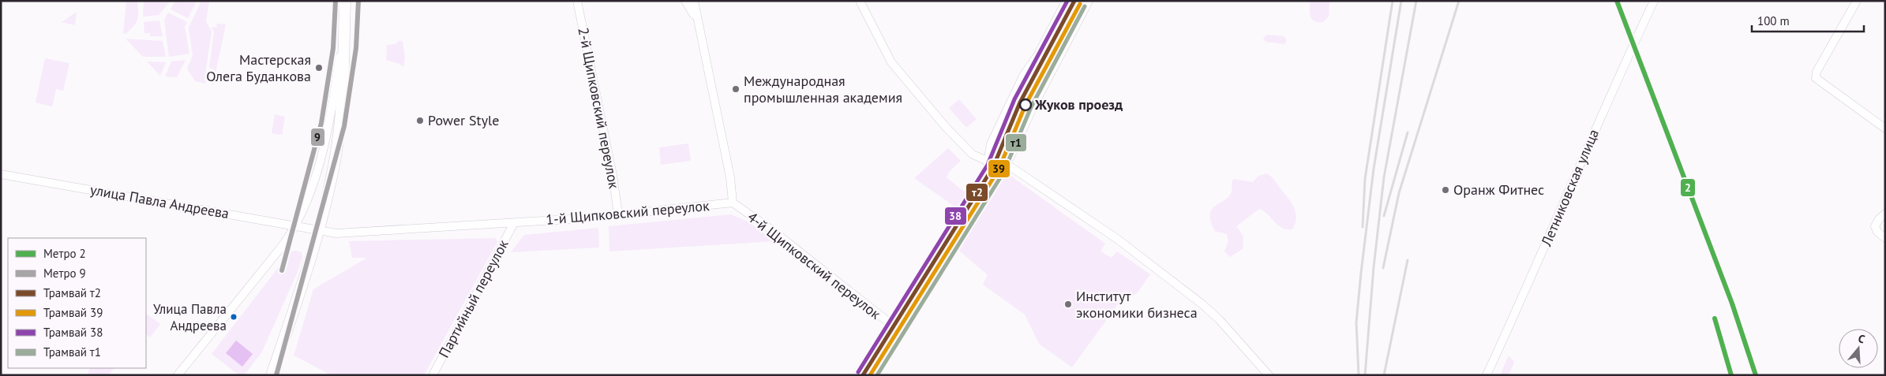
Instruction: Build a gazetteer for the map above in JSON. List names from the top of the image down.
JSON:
{
  "streets": {
    "street": [
      "2-й Щипковский переулок",
      "Летниковская улица",
      "улица Павла Андреева",
      "1-й Щипковский переулок",
      "4-й Щипковский переулок",
      "Партийный переулок"
    ]
  },
  "crossings": [
    ["2-й Щипковский переулок", "1-й Щипковский переулок"],
    ["улица Павла Андреева", "1-й Щипковский переулок"],
    ["1-й Щипковский переулок", "4-й Щипковский переулок"],
    ["1-й Щипковский переулок", "Партийный переулок"]
  ],
  "places": [
    "Мастерская Олега Буданкова",
    "Международная промышленная академия",
    "Жуков проезд",
    "Power Style",
    "Оранж Фитнес",
    "Институт экономики бизнеса",
    "Улица Павла Андреева"
  ],
  "lines": [
    "metro line 2",
    "metro line 9",
    "tram line т2",
    "tram line 38",
    "tram line 39",
    "tram line т1"
  ],
  "legend": [
    "Метро 2",
    "Метро 9",
    "Трамвай т2",
    "Трамвай 39",
    "Трамвай 38",
    "Трамвай т1"
  ],
  "scale_bar": "100 m",
  "north": "top"
}
